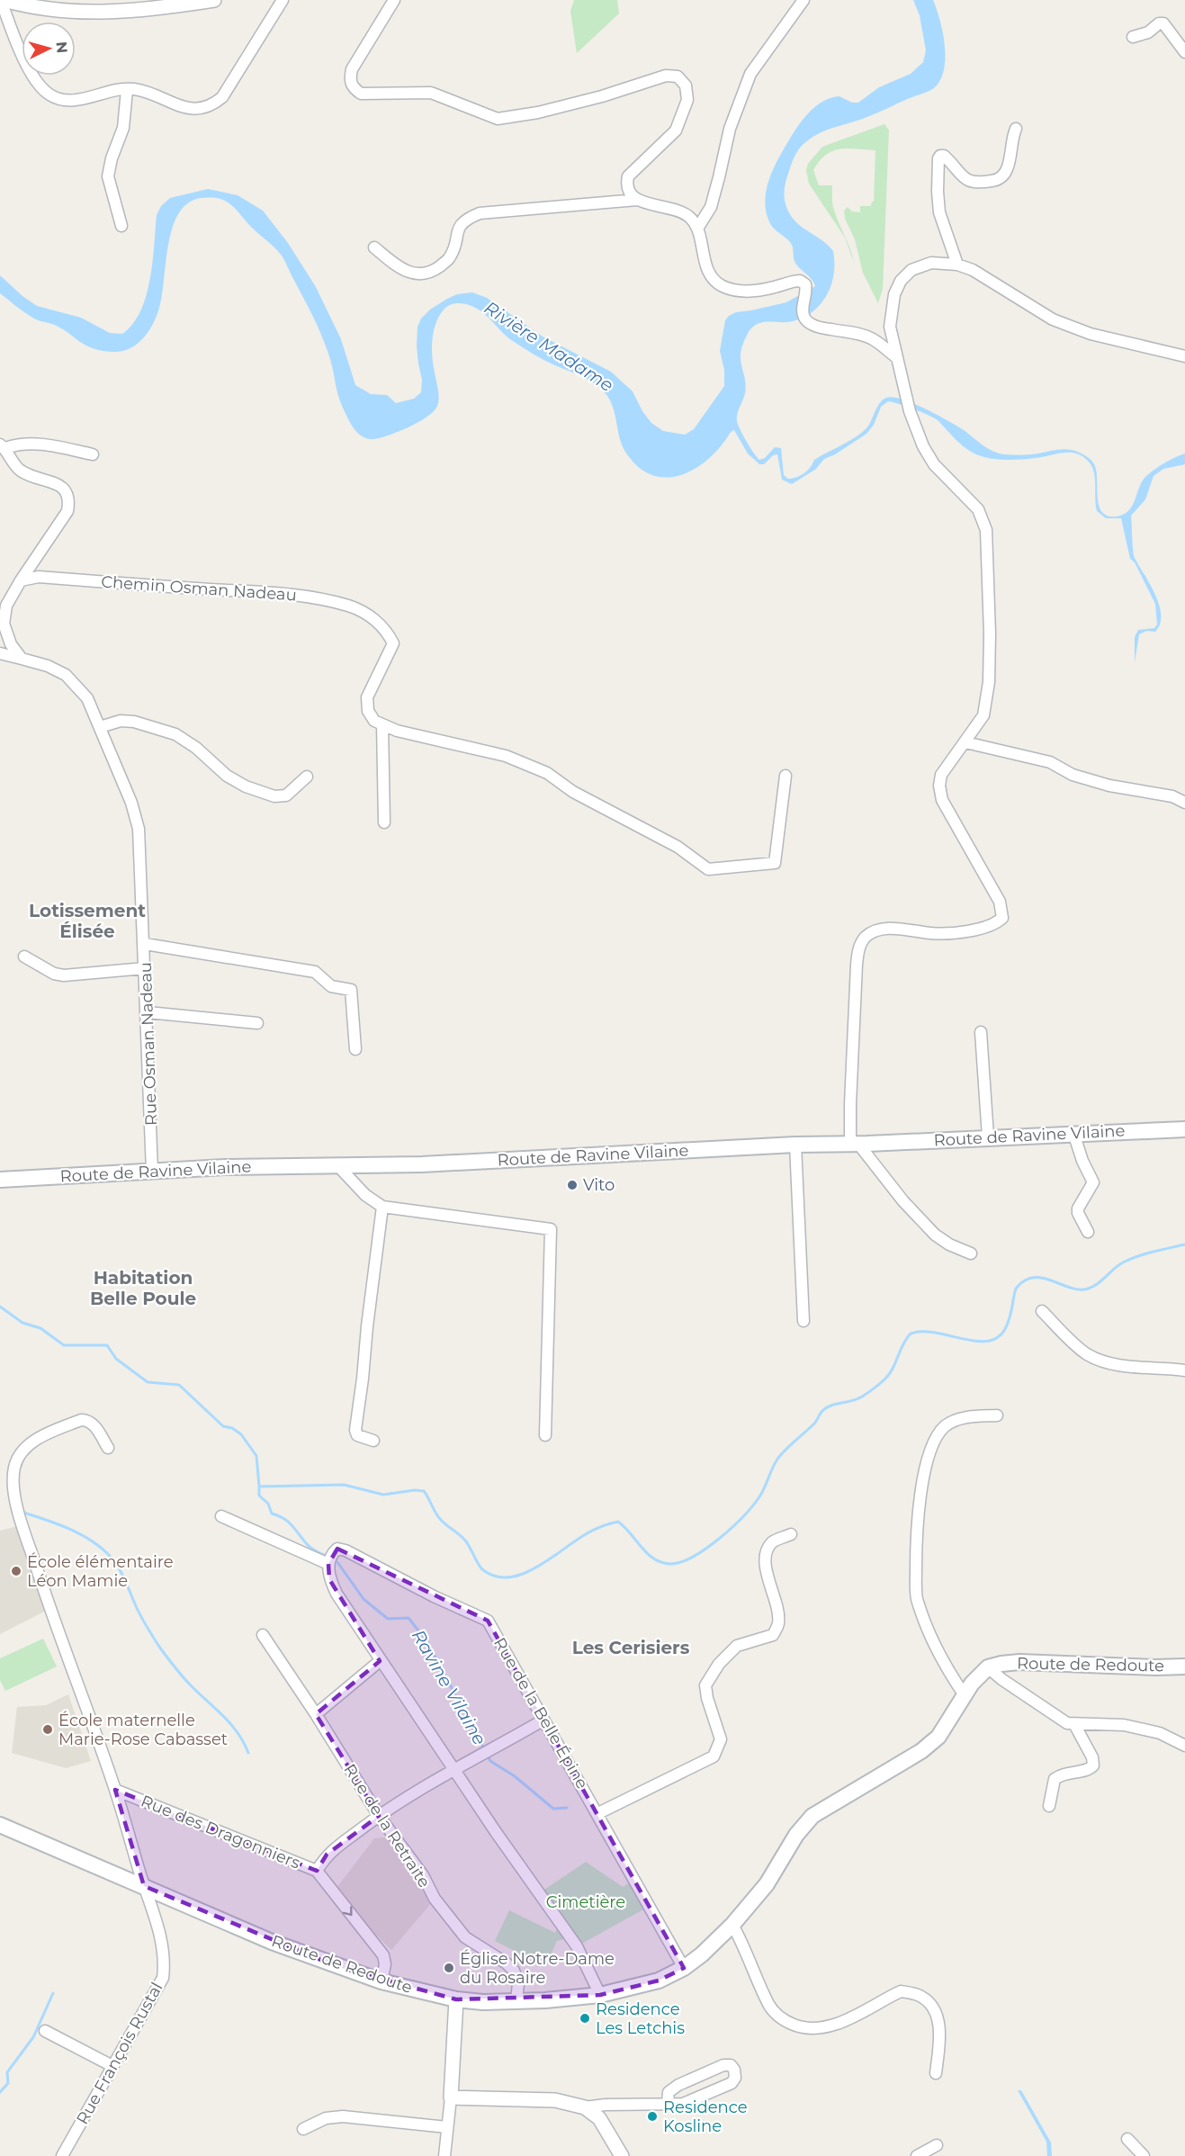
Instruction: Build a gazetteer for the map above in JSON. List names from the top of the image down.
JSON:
{
  "streets": {
    "main road": ["Route de Ravine Vilaine", "Route de Redoute"],
    "street": [
      "Chemin Osman Nadeau",
      "Rue Osman Nadeau",
      "Rue de la Belle Épine",
      "Rue de la Retraite",
      "Rue des Dragonniers",
      "Rue François Rustal"
    ]
  },
  "crossings": [
    ["Rue Osman Nadeau", "Route de Ravine Vilaine"],
    ["Route de Redoute", "Rue de la Belle Épine"],
    ["Route de Redoute", "Rue de la Retraite"],
    ["Route de Redoute", "Rue François Rustal"],
    ["Rue de la Belle Épine", "Rue des Dragonniers"],
    ["Rue de la Retraite", "Rue des Dragonniers"],
    ["Rue des Dragonniers", "Rue François Rustal"]
  ],
  "districts": ["Lotissement Élisée", "Habitation Belle Poule", "Les Cerisiers"],
  "water": ["Rivière Madame", "Ravine Vilaine"],
  "parks": ["Cimetière"],
  "places": [
    "Vito",
    "École élémentaire Léon Mamie",
    "École maternelle Marie-Rose Cabasset",
    "Église Notre-Dame du Rosaire",
    "Residence Les Letchis",
    "Residence Kosline"
  ],
  "north": "right"
}
